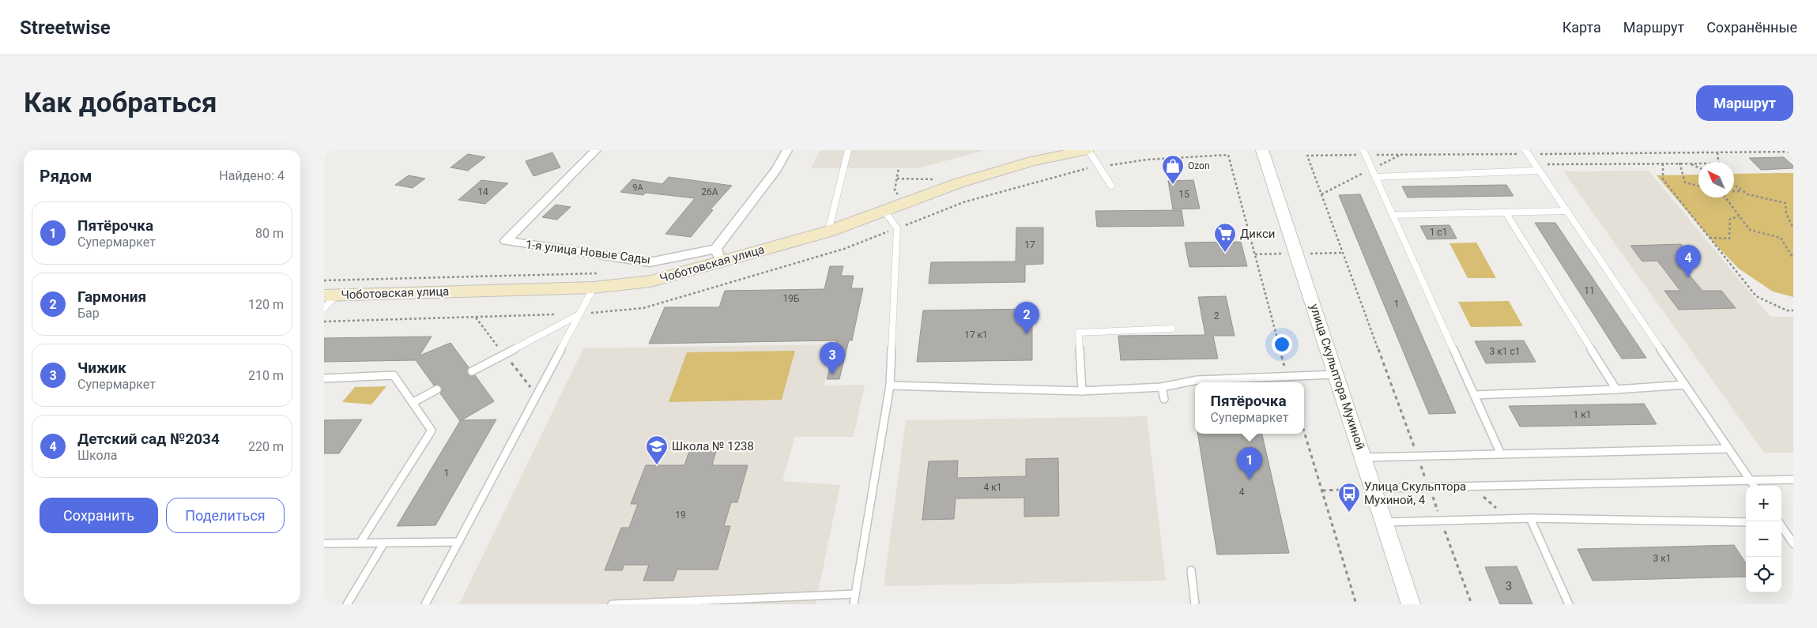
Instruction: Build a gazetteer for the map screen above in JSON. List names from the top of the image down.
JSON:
{
  "streets": {
    "main road": ["Чоботовская улица"],
    "street": ["1-я улица Новые Сады", "улица Скульптора Мухиной"]
  },
  "crossings": [
    ["1-я улица Новые Сады", "Чоботовская улица"]
  ],
  "places": {
    "shop": ["Ozon"],
    "supermarket": ["Дикси"],
    "school or university": ["Школа № 1238"],
    "bus stop": ["Улица Скульптора Мухиной, 4"]
  },
  "house_numbers": [
    "9А",
    "14",
    "26А",
    "15",
    "1 с1",
    "17",
    "11",
    "19Б",
    "1",
    "2",
    "17 к1",
    "3 к1 с1",
    "1 к1",
    "1",
    "4 к1",
    "4",
    "19",
    "3 к1",
    "3"
  ],
  "north": "top left",
  "page": {
    "header": "Streetwise",
    "nav": ["Карта", "Маршрут", "Сохранённые"],
    "buttons": [
      "Маршрут",
      ["Сохранить", "Поделиться"]
    ],
    "title": "Как добраться",
    "heading": ["Рядом", "Найдено: 4"],
    "list": [
      {
        "mark": "1",
        "name": "Пятёрочка",
        "note": "Супермаркет",
        "value": "80 m"
      },
      {
        "mark": "2",
        "name": "Гармония",
        "note": "Бар",
        "value": "120 m"
      },
      {
        "mark": "3",
        "name": "Чижик",
        "note": "Супермаркет",
        "value": "210 m"
      },
      {
        "mark": "4",
        "name": "Детский сад №2034",
        "note": "Школа",
        "value": "220 m"
      }
    ],
    "pins": [
      "4",
      "2",
      "3",
      "1"
    ],
    "popup": ["Пятёрочка", "Супермаркет"],
    "map_buttons": ["+", "−"]
  }
}
